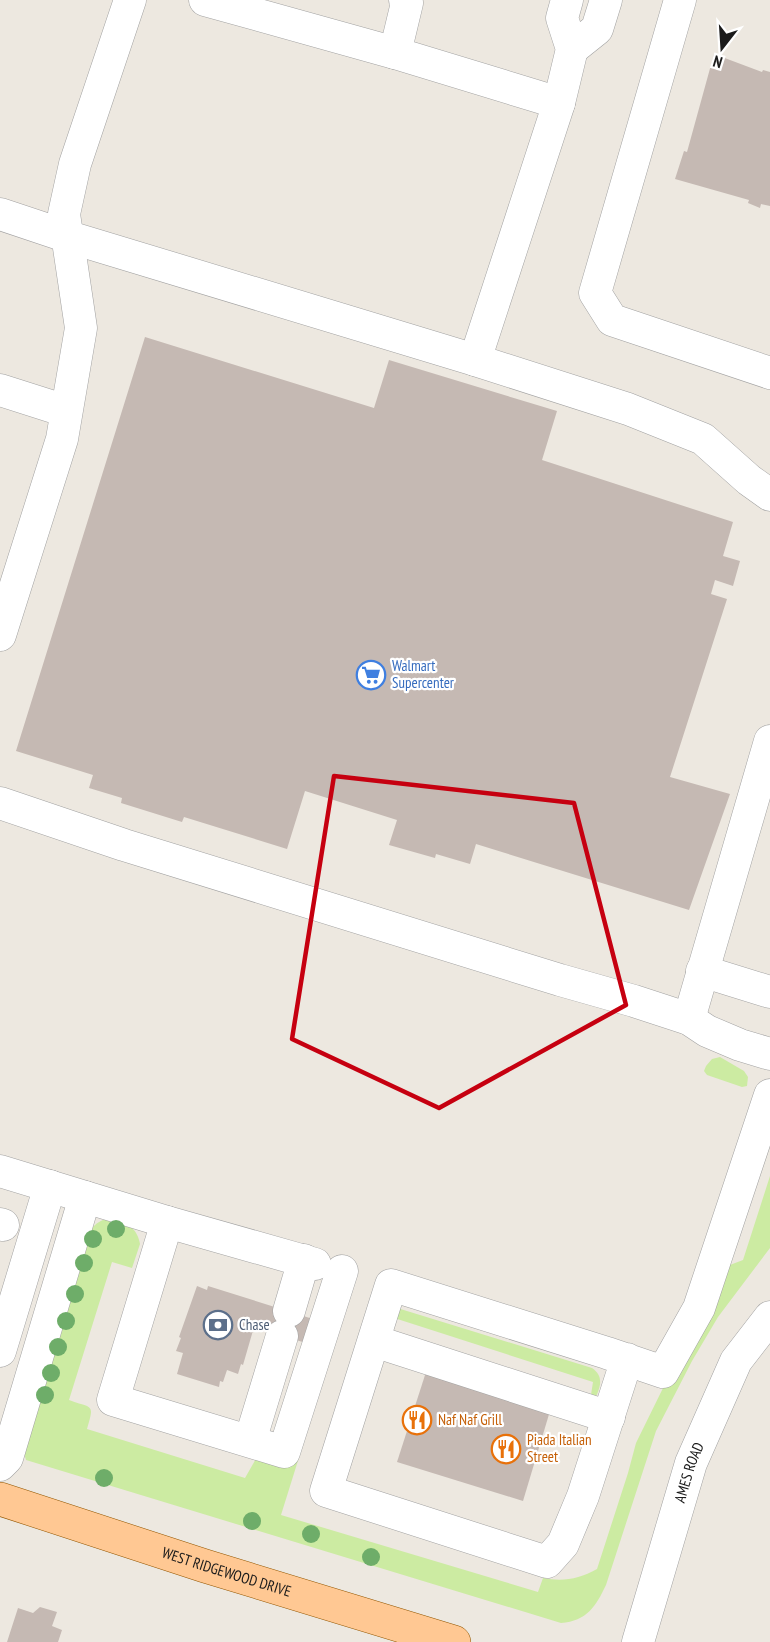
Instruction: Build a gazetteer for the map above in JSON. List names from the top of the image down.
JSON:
{
  "streets": {
    "main road": ["WEST RIDGEWOOD DRIVE"],
    "street": ["AMES ROAD"]
  },
  "places": {
    "supermarket": ["Walmart Supercenter"],
    "bank": ["Chase"],
    "restaurant": ["Naf Naf Grill", "Piada Italian Street"]
  },
  "north": "bottom"
}
